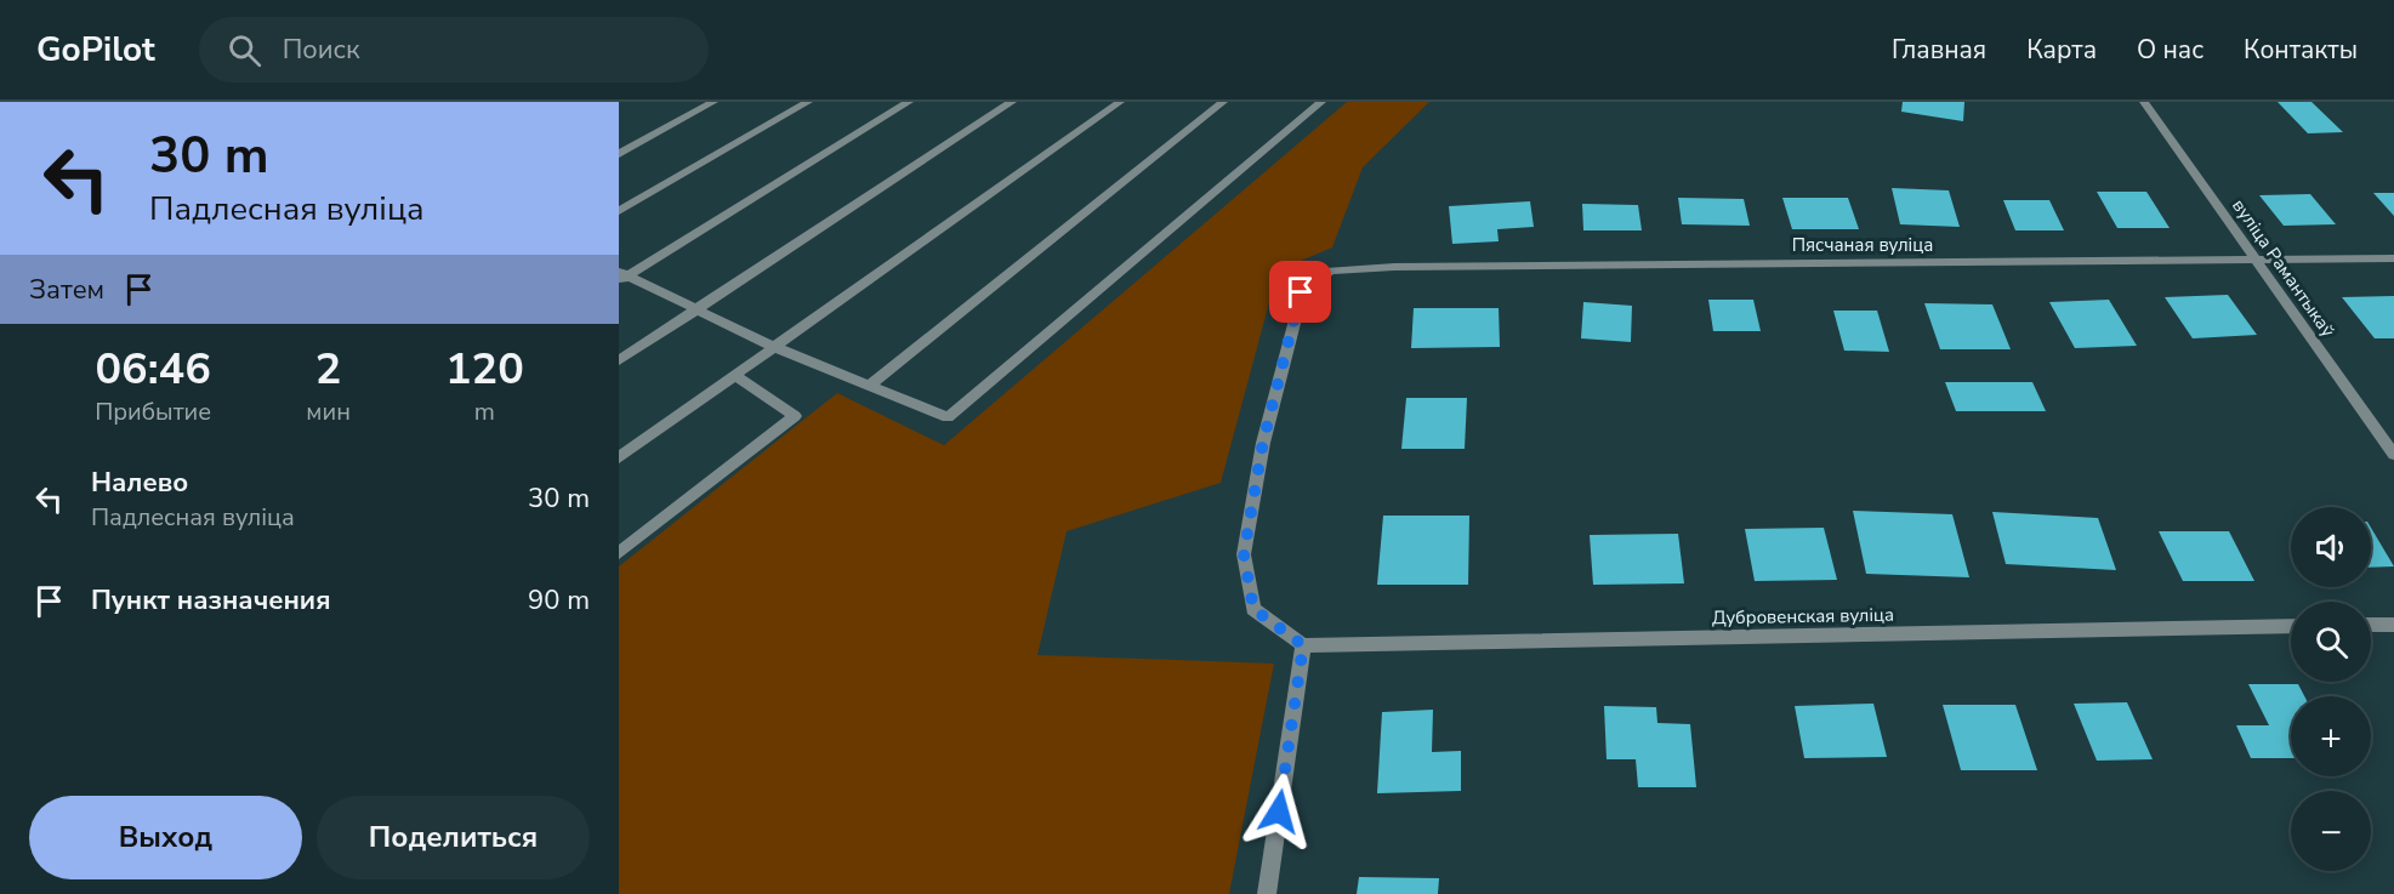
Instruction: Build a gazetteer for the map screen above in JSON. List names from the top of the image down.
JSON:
{
  "streets": {
    "street": ["Пясчаная вуліца", "вуліца Рамантыкаў", "Дубровенская вуліца"]
  },
  "crossings": [
    ["Пясчаная вуліца", "вуліца Рамантыкаў"],
    ["Пясчаная вуліца", "Дубровенская вуліца"]
  ],
  "page": {
    "header": "GoPilot",
    "search": "Поиск",
    "nav": [
      "Главная",
      "Карта",
      "О нас",
      "Контакты"
    ],
    "turn": ["30 m", "Падлесная вуліца"],
    "then": "Затем",
    "eta": [
      "06:46",
      "Прибытие",
      "2",
      "мин",
      "120",
      "m"
    ],
    "list": [
      {
        "name": "Налево",
        "note": "Падлесная вуліца",
        "value": "30 m"
      },
      {
        "name": "Пункт назначения",
        "value": "90 m"
      }
    ],
    "map_buttons": ["+", "−"],
    "buttons": ["Выход", "Поделиться"]
  }
}
